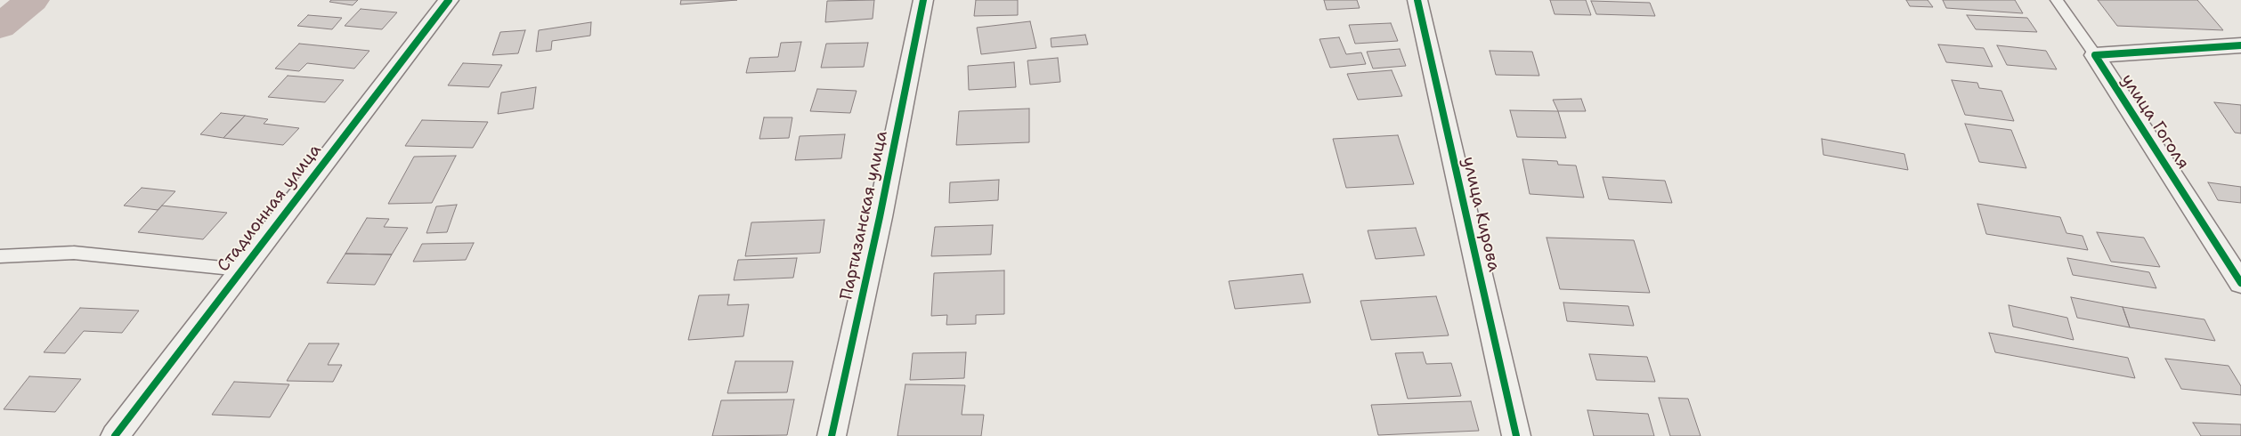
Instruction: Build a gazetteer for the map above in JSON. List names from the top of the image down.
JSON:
{
  "streets": {
    "street": [
      "улица Гоголя",
      "Стадионная улица",
      "улица Кирова",
      "Партизанская улица"
    ]
  }
}
